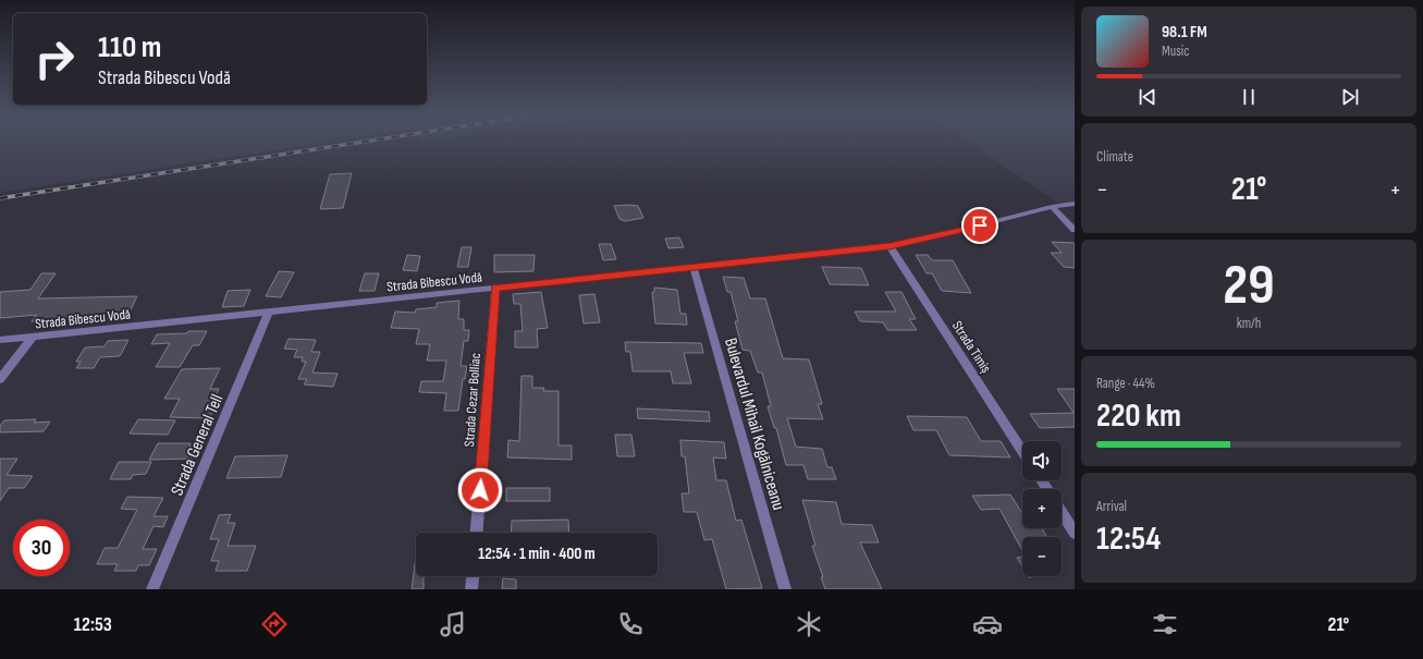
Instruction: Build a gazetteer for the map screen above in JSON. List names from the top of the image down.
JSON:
{
  "streets": {
    "street": [
      "Strada Bibescu Vodă",
      "Strada Timiș",
      "Strada Cezar Bolliac",
      "Bulevardul Mihail Kogălniceanu",
      "Strada General Tell"
    ]
  },
  "crossings": [
    ["Strada Bibescu Vodă", "Strada Timiș"],
    ["Strada Bibescu Vodă", "Strada Cezar Bolliac"],
    ["Strada Bibescu Vodă", "Bulevardul Mihail Kogălniceanu"],
    ["Strada Bibescu Vodă", "Strada General Tell"]
  ],
  "page": {
    "turn": ["110 m", "Strada Bibescu Vodă"],
    "song": ["98.1 FM", "Music"],
    "tile": [
      "Climate",
      ["29", "km/h"],
      ["Range · 44%", "220 km"],
      ["Arrival", "12:54"]
    ],
    "heat": ["−", "21°", "+"],
    "map_buttons": ["+", "−"],
    "limit": "30",
    "trip": "12:54 · 1 min · 400 m",
    "tabs": ["12:53", "21°"]
  }
}
